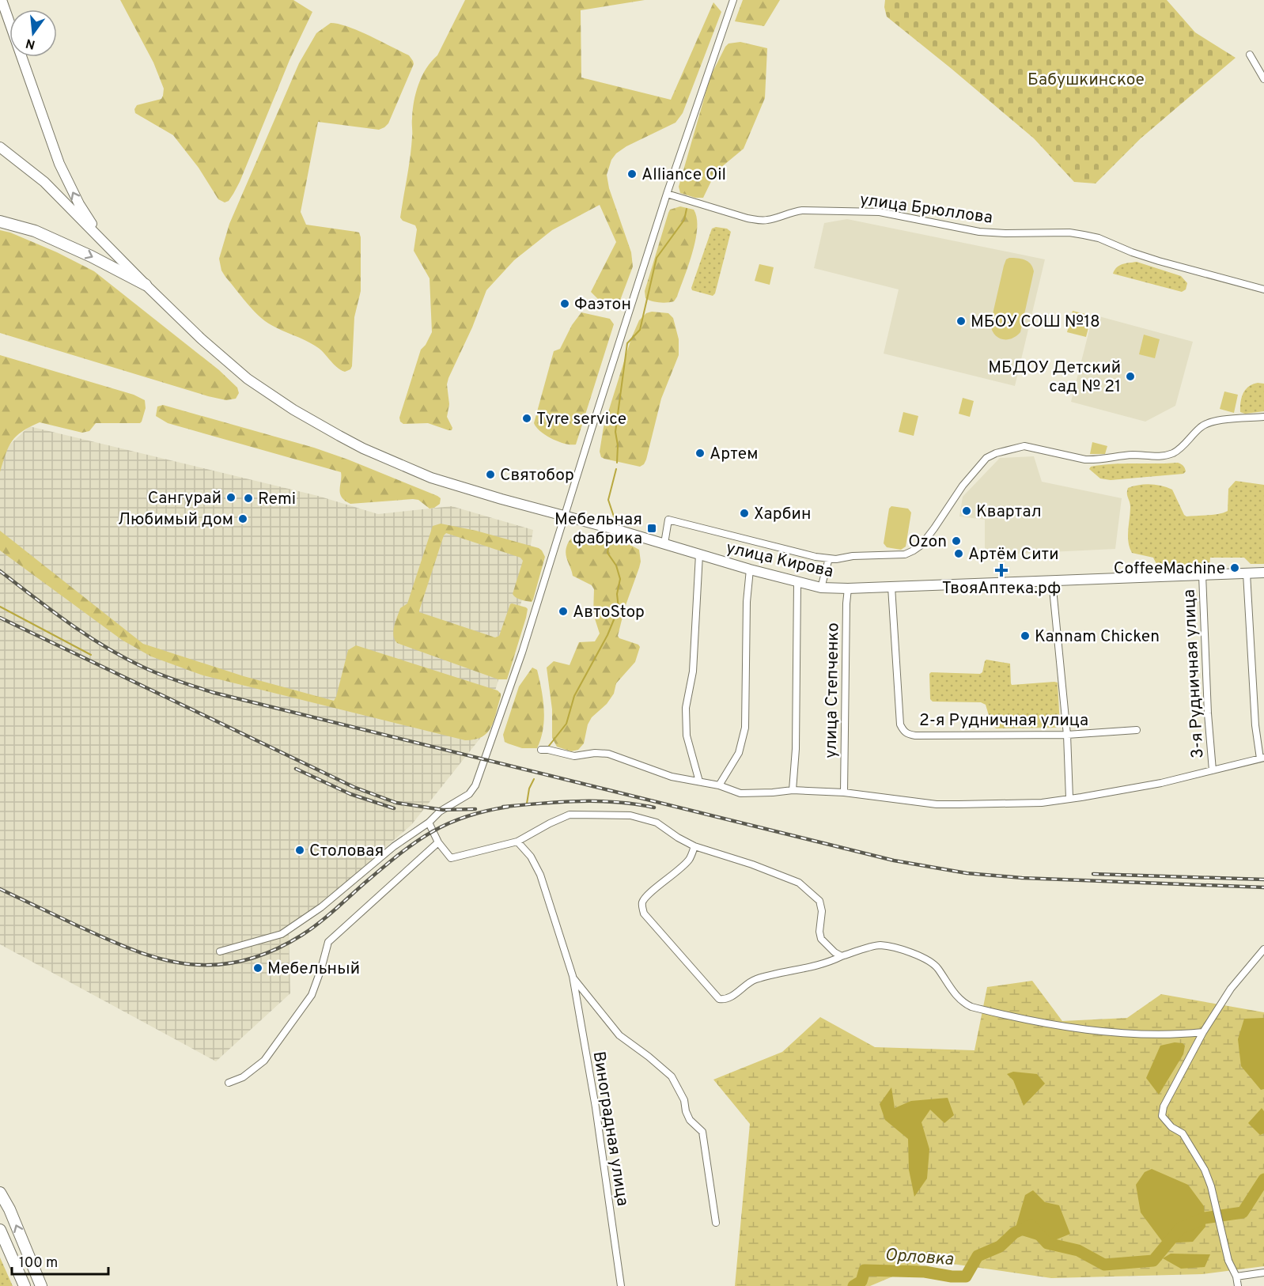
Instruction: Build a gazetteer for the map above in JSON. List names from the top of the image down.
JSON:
{
  "streets": {
    "main road": ["улица Кирова"],
    "street": [
      "улица Брюллова",
      "3-я Рудничная улица",
      "улица Степченко",
      "2-я Рудничная улица",
      "Виноградная улица"
    ]
  },
  "crossings": [
    ["улица Кирова", "3-я Рудничная улица"],
    ["улица Кирова", "улица Степченко"],
    ["улица Кирова", "2-я Рудничная улица"]
  ],
  "water": ["Орловка"],
  "parks": ["Бабушкинское"],
  "places": {
    "other": [
      "Alliance Oil",
      "Фаэтон",
      "МБОУ СОШ №18",
      "МБДОУ Детский сад № 21",
      "Tyre service",
      "Артем",
      "Святобор",
      "Сангурай",
      "Remi",
      "Квартал",
      "Харбин",
      "Любимый дом",
      "Ozon",
      "Артём Сити",
      "CoffeeMachine",
      "АвтоStop",
      "Kannam Chicken",
      "Столовая",
      "Мебельный"
    ],
    "transit": ["Мебельная фабрика"],
    "health": ["ТвояАптека.рф"]
  },
  "scale_bar": "100 m",
  "north": "bottom"
}
